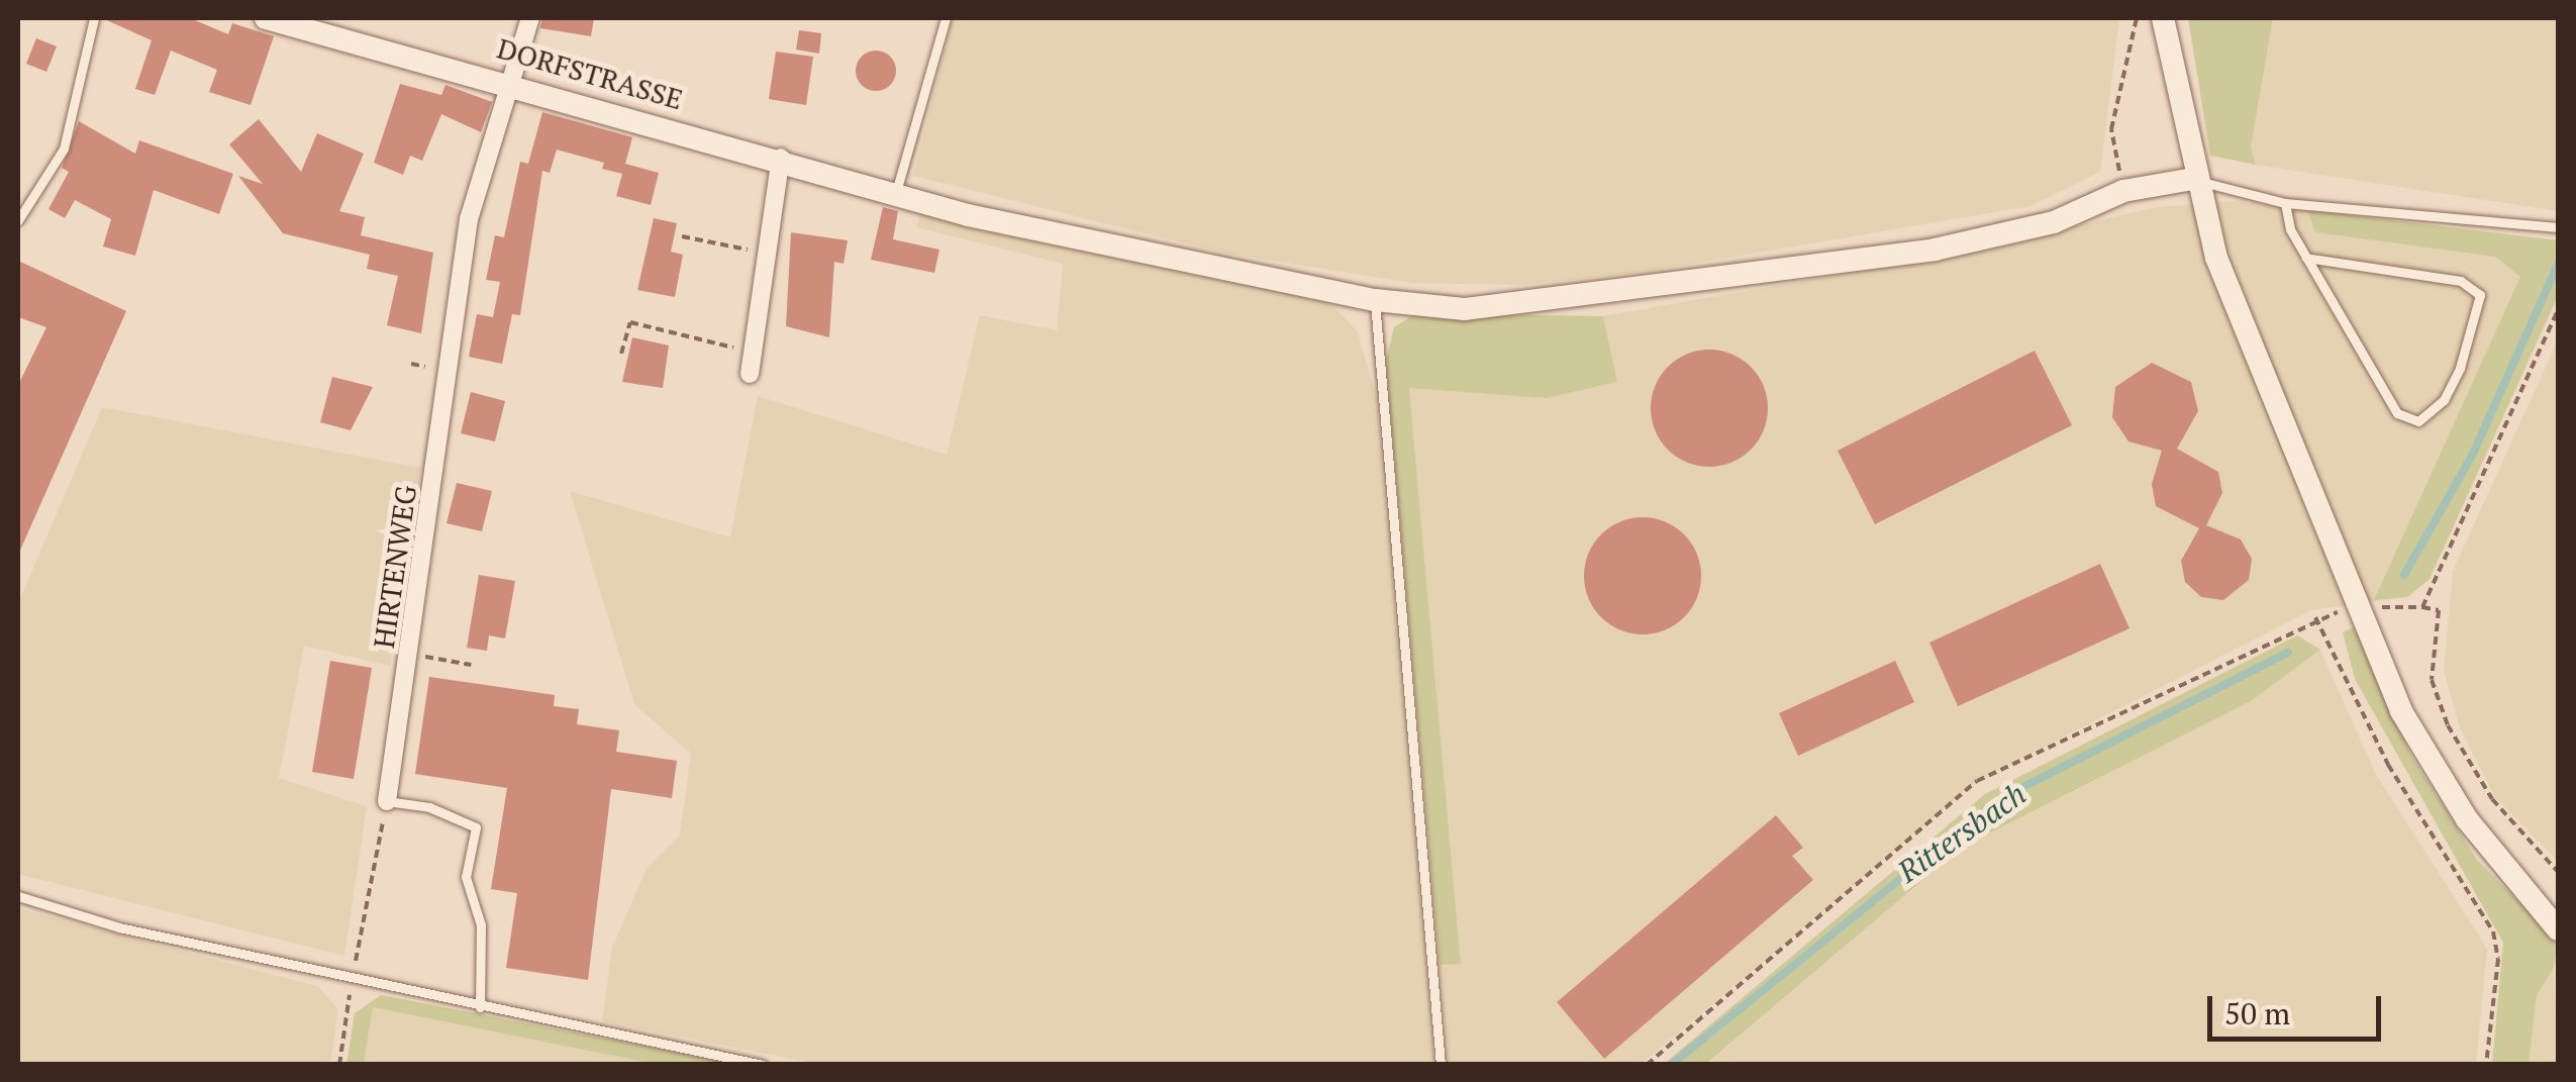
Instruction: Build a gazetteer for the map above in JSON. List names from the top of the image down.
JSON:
{
  "streets": {
    "street": ["DORFSTRASSE", "HIRTENWEG"]
  },
  "crossings": [
    ["DORFSTRASSE", "HIRTENWEG"]
  ],
  "water": ["Rittersbach"],
  "scale_bar": "50 m"
}
